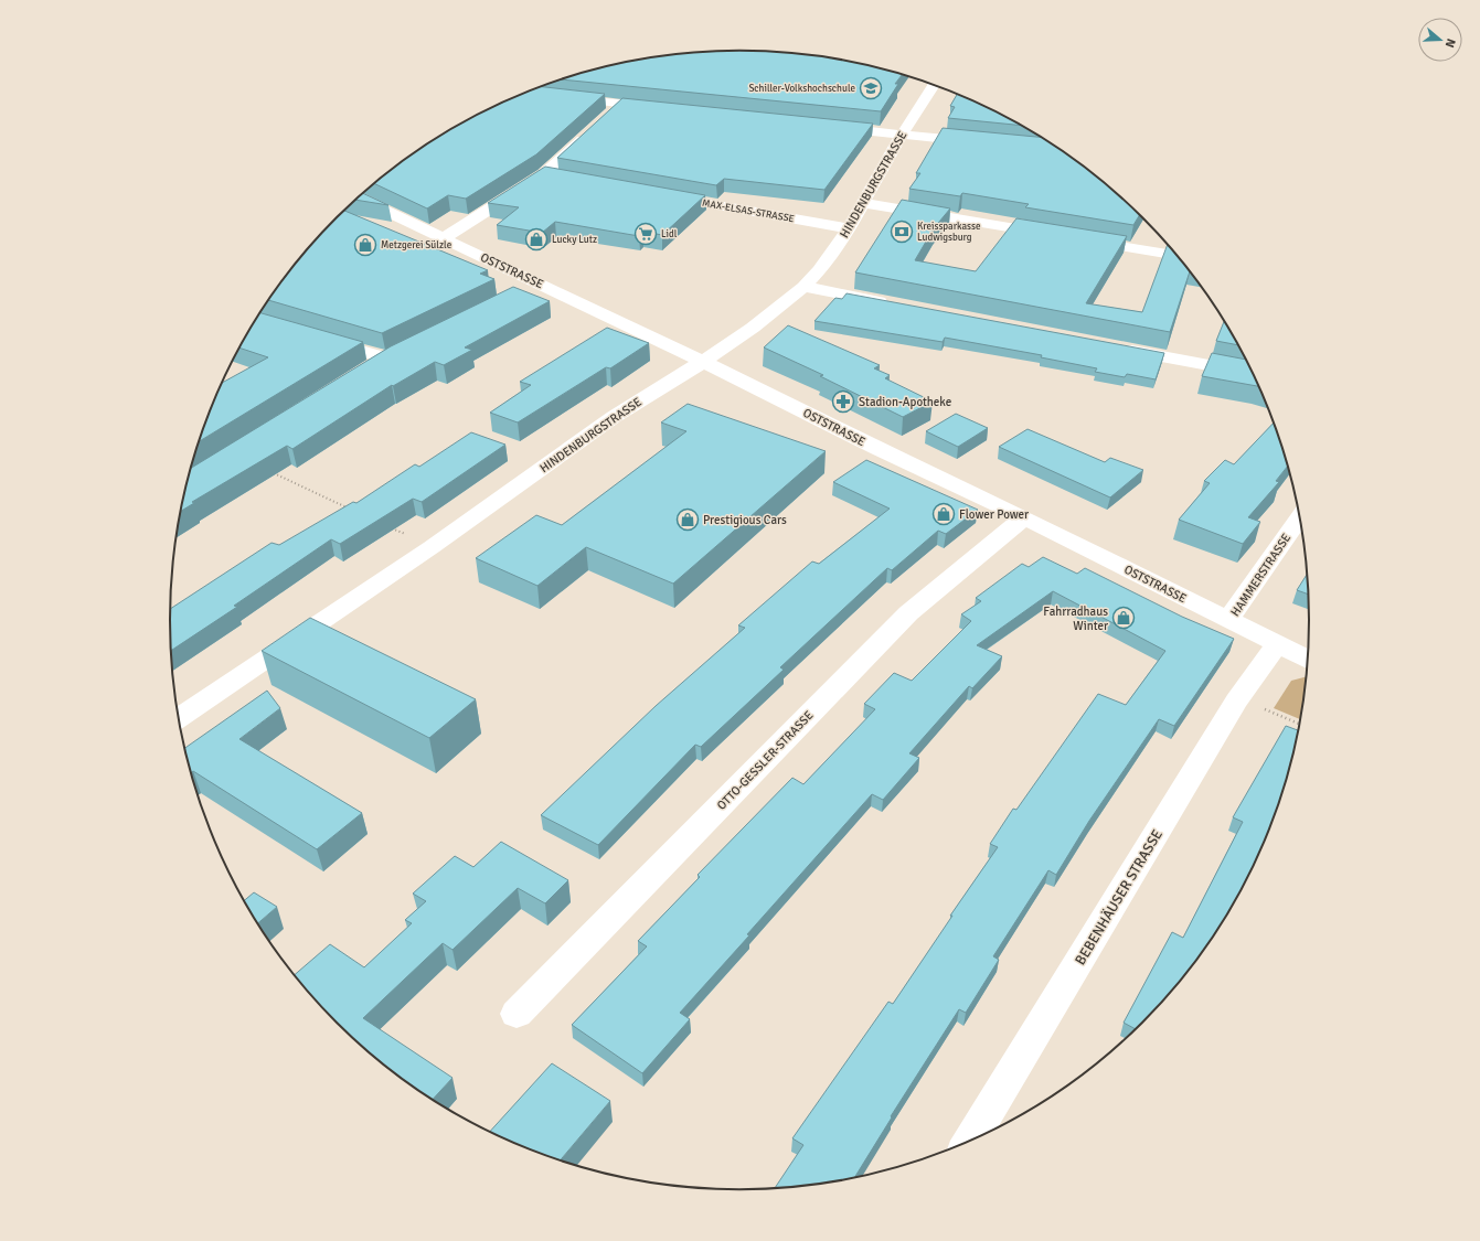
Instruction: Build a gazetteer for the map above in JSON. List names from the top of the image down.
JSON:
{
  "streets": {
    "street": [
      "HINDENBURGSTRASSE",
      "MAX-ELSAS-STRASSE",
      "OSTSTRASSE",
      "HAMMERSTRASSE",
      "OTTO-GESSLER-STRASSE",
      "BEBENHÄUSER STRASSE"
    ]
  },
  "crossings": [
    ["HINDENBURGSTRASSE", "MAX-ELSAS-STRASSE"],
    ["HINDENBURGSTRASSE", "OSTSTRASSE"],
    ["OSTSTRASSE", "HAMMERSTRASSE"],
    ["OSTSTRASSE", "OTTO-GESSLER-STRASSE"],
    ["OSTSTRASSE", "BEBENHÄUSER STRASSE"]
  ],
  "places": {
    "school or university": ["Schiller-Volkshochschule"],
    "bank": ["Kreissparkasse Ludwigsburg"],
    "supermarket": ["Lidl"],
    "shop": [
      "Lucky Lutz",
      "Metzgerei Sülzle",
      "Flower Power",
      "Prestigious Cars",
      "Fahrradhaus Winter"
    ],
    "pharmacy": ["Stadion-Apotheke"]
  },
  "north": "right"
}
